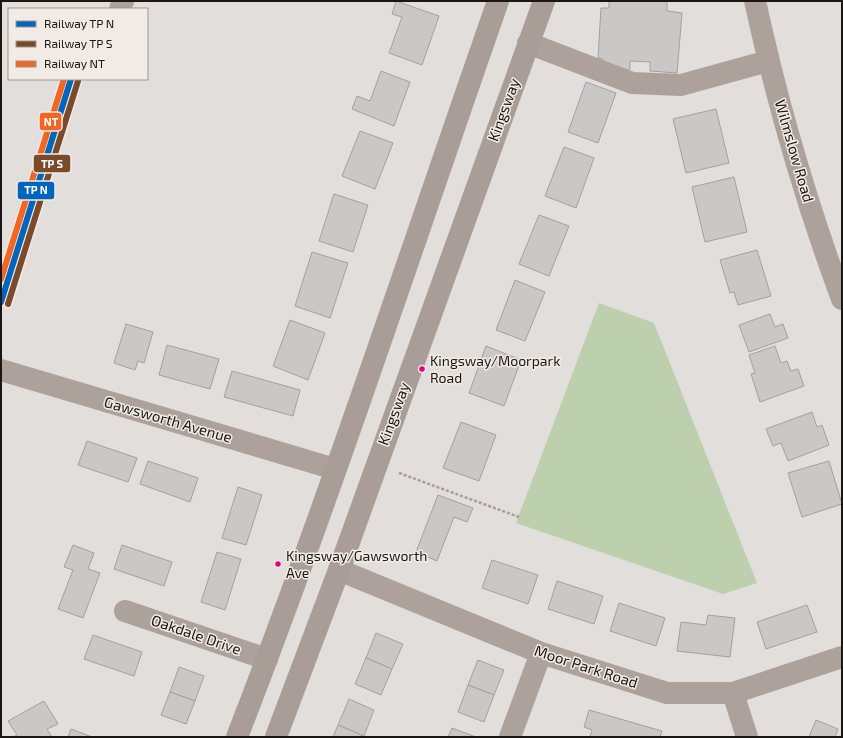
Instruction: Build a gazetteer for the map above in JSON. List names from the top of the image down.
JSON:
{
  "streets": {
    "highway": ["Kingsway"],
    "main road": ["Wilmslow Road"],
    "street": ["Gawsworth Avenue", "Oakdale Drive", "Moor Park Road"]
  },
  "crossings": [
    ["Kingsway", "Moor Park Road"]
  ],
  "places": ["Kingsway/Moorpark Road", "Kingsway/Gawsworth Ave"],
  "lines": ["rail line NT"],
  "legend": ["Railway TP N", "Railway TP S", "Railway NT"]
}
